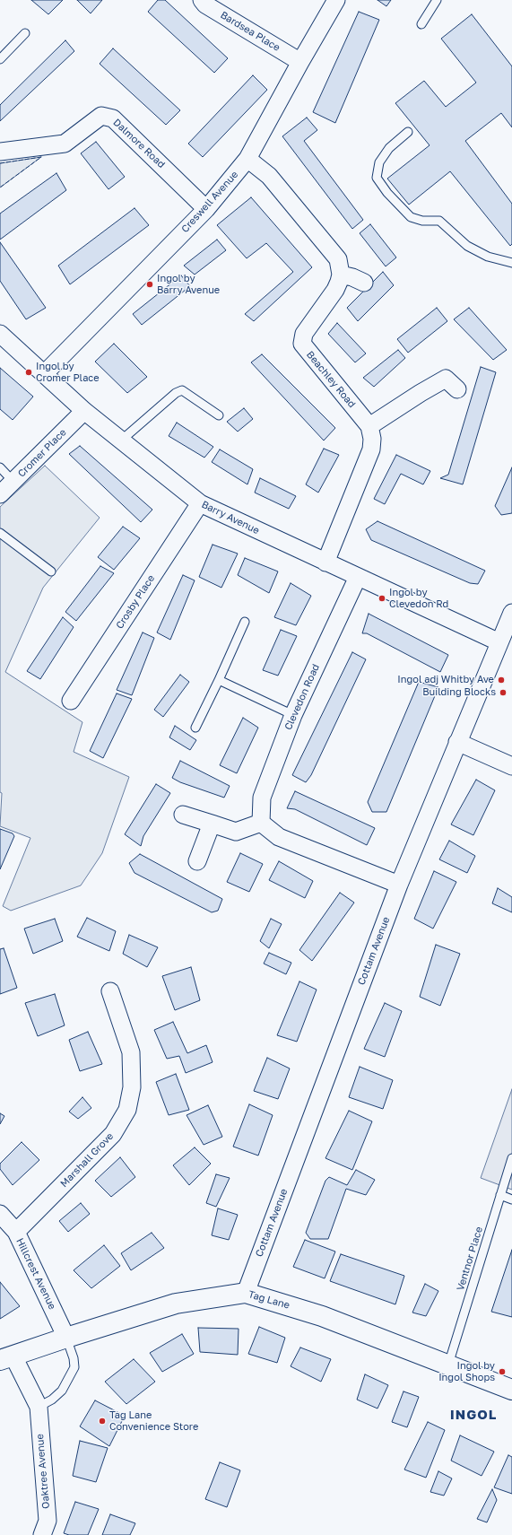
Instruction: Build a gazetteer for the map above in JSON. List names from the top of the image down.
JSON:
{
  "streets": {
    "main road": ["Tag Lane"],
    "street": [
      "Bardsea Place",
      "Dalmore Road",
      "Creswell Avenue",
      "Beachley Road",
      "Cromer Place",
      "Barry Avenue",
      "Crosby Place",
      "Clevedon Road",
      "Cottam Avenue",
      "Marshall Grove",
      "Hillcrest Avenue",
      "Oaktree Avenue"
    ],
    "lane": ["Ventnor Place"]
  },
  "crossings": [
    ["Bardsea Place", "Creswell Avenue"],
    ["Dalmore Road", "Creswell Avenue"],
    ["Creswell Avenue", "Barry Avenue"],
    ["Cromer Place", "Barry Avenue"],
    ["Barry Avenue", "Crosby Place"],
    ["Barry Avenue", "Clevedon Road"],
    ["Barry Avenue", "Cottam Avenue"],
    ["Cottam Avenue", "Tag Lane"],
    ["Marshall Grove", "Hillcrest Avenue"],
    ["Ventnor Place", "Tag Lane"],
    ["Hillcrest Avenue", "Tag Lane"],
    ["Tag Lane", "Oaktree Avenue"]
  ],
  "districts": ["INGOL"],
  "places": [
    "Ingol by Barry Avenue",
    "Ingol by Cromer Place",
    "Ingol by Clevedon Rd",
    "Ingol adj Whitby Ave",
    "Building Blocks",
    "Ingol by Ingol Shops",
    "Tag Lane Convenience Store"
  ]
}
